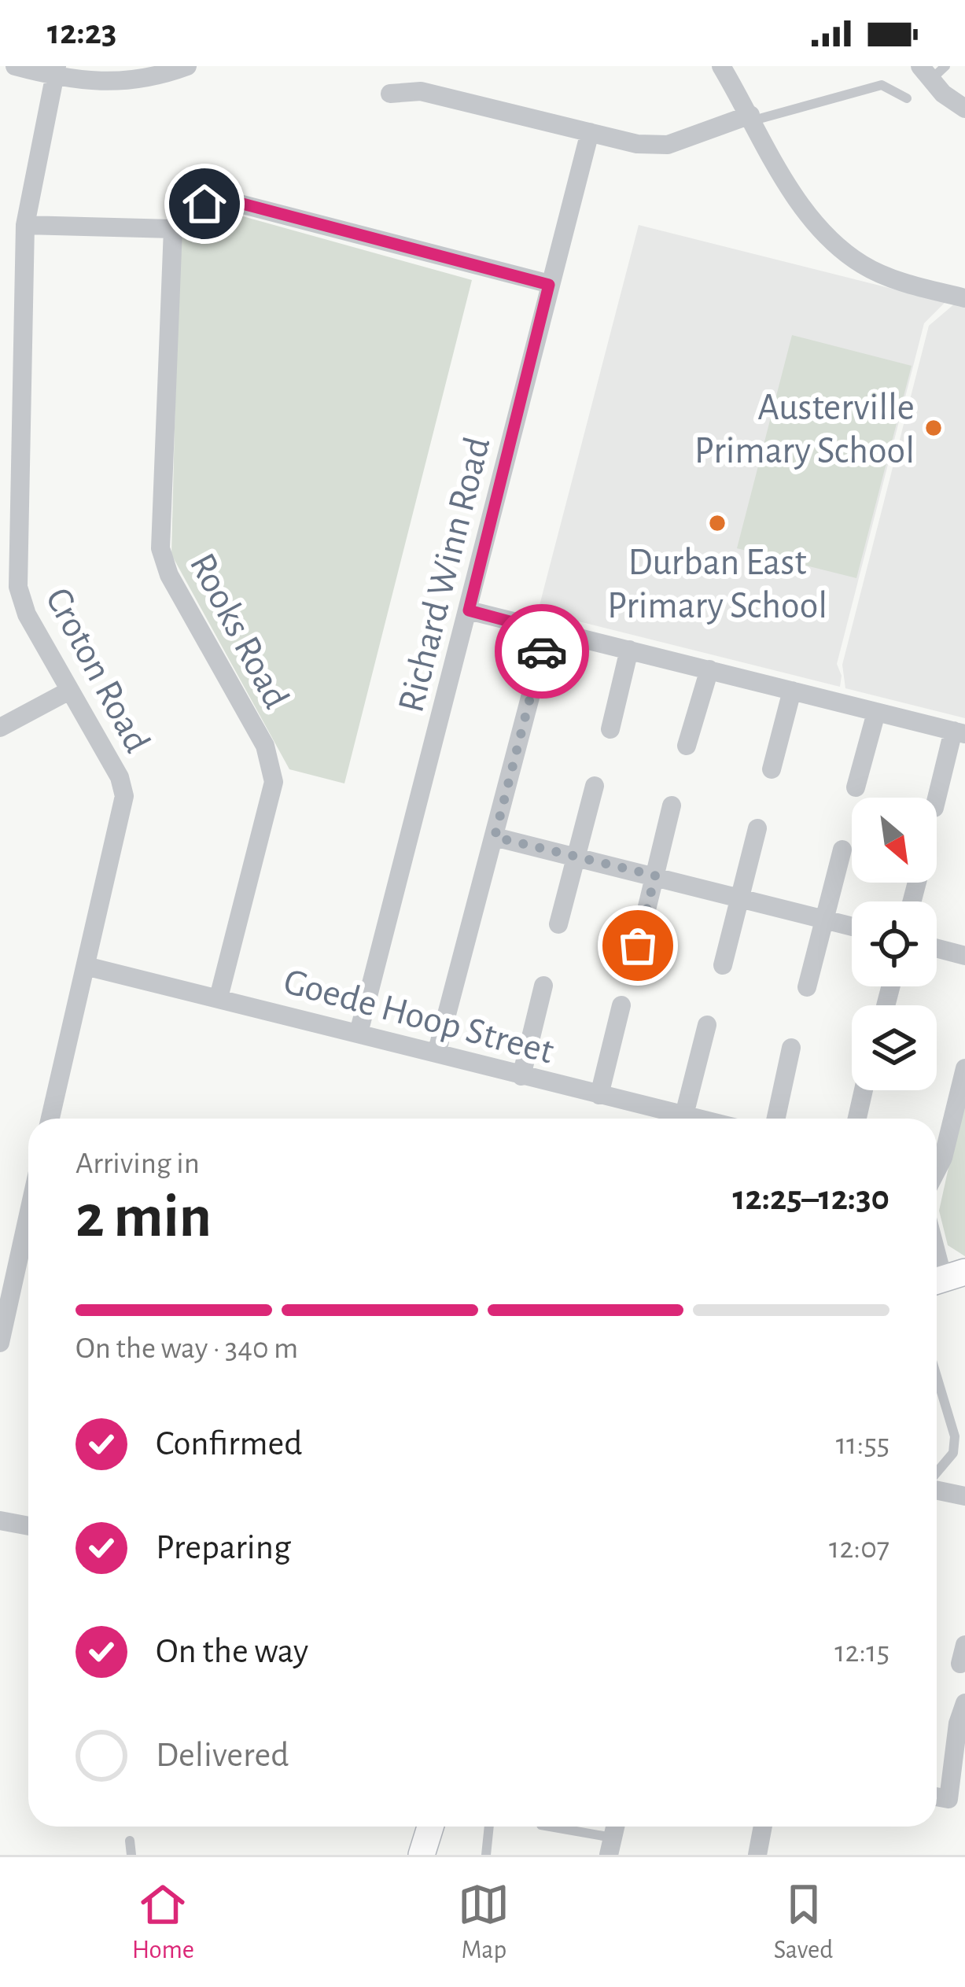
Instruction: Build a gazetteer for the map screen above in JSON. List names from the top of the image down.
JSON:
{
  "streets": {
    "street": [
      "Richard Winn Road",
      "Rooks Road",
      "Croton Road",
      "Goede Hoop Street"
    ]
  },
  "crossings": [
    ["Richard Winn Road", "Goede Hoop Street"],
    ["Rooks Road", "Goede Hoop Street"],
    ["Croton Road", "Goede Hoop Street"]
  ],
  "places": ["Austerville Primary School", "Durban East Primary School"],
  "north": "bottom right",
  "page": {
    "status": "12:23",
    "heading": ["2 min", "Arriving in", "12:25–12:30"],
    "bar": "On the way · 340 m",
    "list": [
      ["Confirmed", "11:55"],
      ["Preparing", "12:07"],
      ["On the way", "12:15"],
      "Delivered"
    ],
    "tabs": ["Home", "Map", "Saved"]
  }
}
